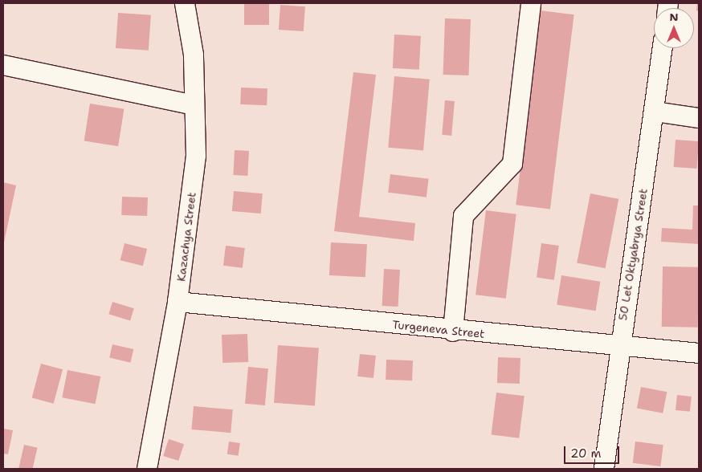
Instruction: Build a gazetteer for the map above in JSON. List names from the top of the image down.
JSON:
{
  "streets": {
    "street": ["Kazachya Street", "50 Let Oktyabrya Street", "Turgeneva Street"]
  },
  "crossings": [
    ["Kazachya Street", "Turgeneva Street"],
    ["50 Let Oktyabrya Street", "Turgeneva Street"]
  ],
  "scale_bar": "20 m",
  "north": "top"
}
